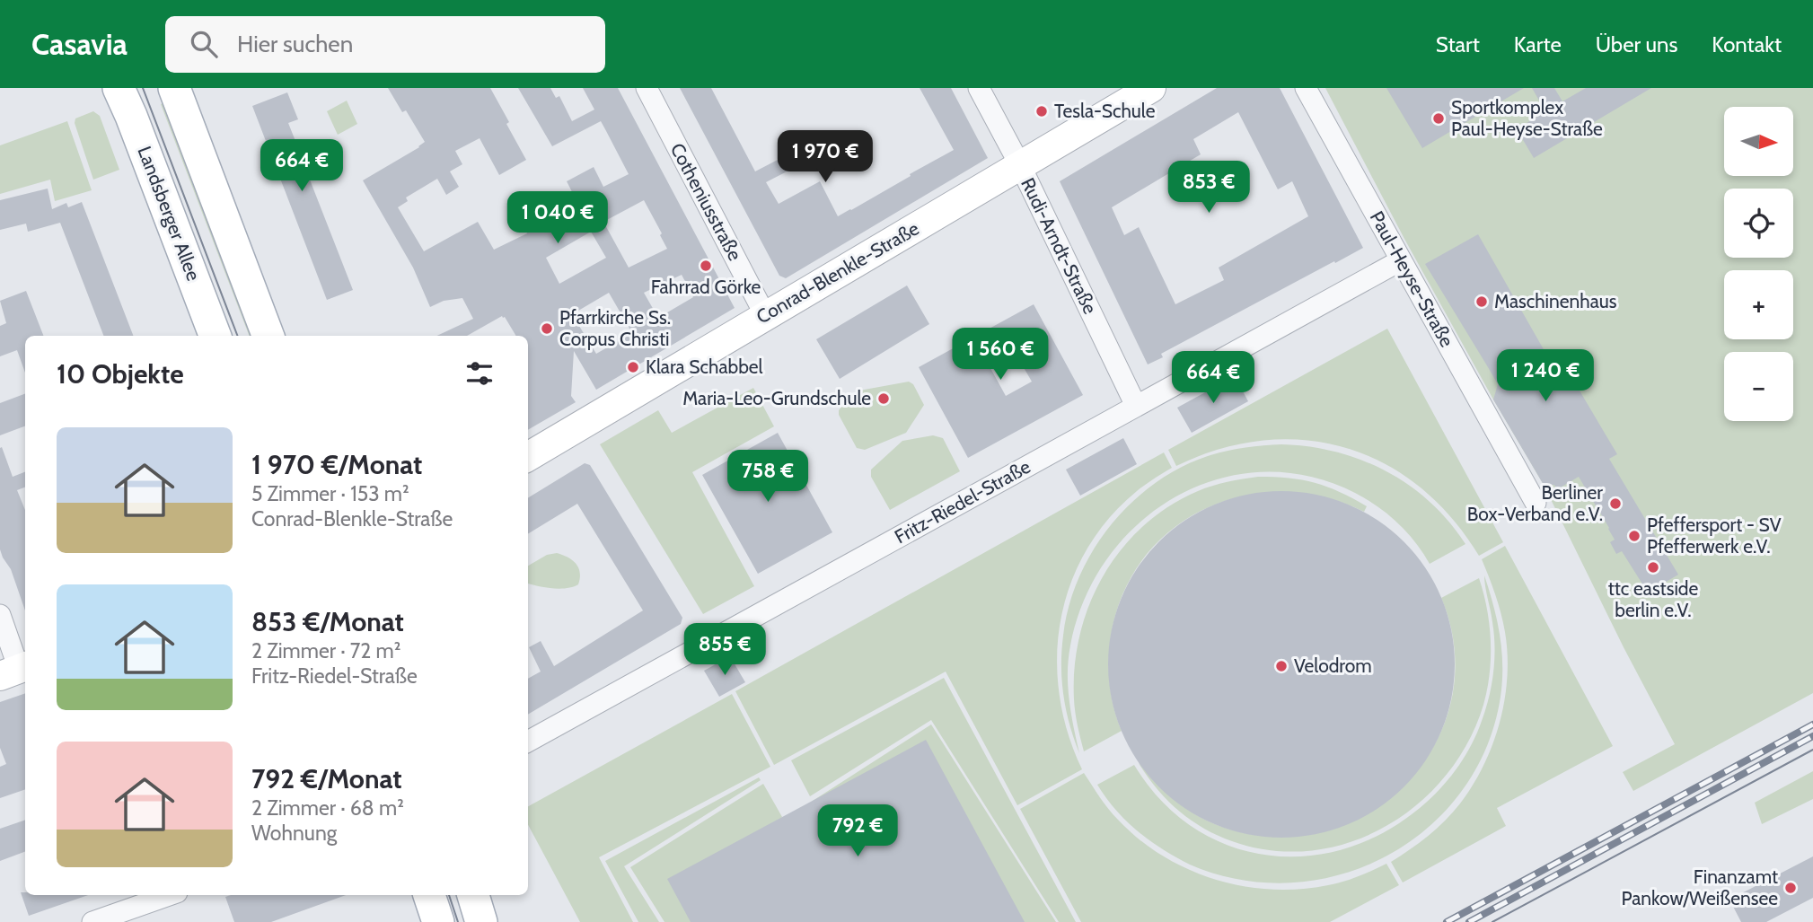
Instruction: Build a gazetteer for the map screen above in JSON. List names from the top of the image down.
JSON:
{
  "streets": {
    "main road": ["Landsberger Allee"],
    "street": [
      "Cotheniusstraße",
      "Rudi-Arndt-Straße",
      "Conrad-Blenkle-Straße",
      "Paul-Heyse-Straße",
      "Fritz-Riedel-Straße"
    ]
  },
  "crossings": [
    ["Cotheniusstraße", "Conrad-Blenkle-Straße"],
    ["Rudi-Arndt-Straße", "Conrad-Blenkle-Straße"],
    ["Rudi-Arndt-Straße", "Fritz-Riedel-Straße"],
    ["Paul-Heyse-Straße", "Fritz-Riedel-Straße"]
  ],
  "places": [
    "Tesla-Schule",
    "Sportkomplex Paul-Heyse-Straße",
    "Fahrrad Görke",
    "Maschinenhaus",
    "Pfarrkirche Ss. Corpus Christi",
    "Klara Schabbel",
    "Maria-Leo-Grundschule",
    "Berliner Box-Verband e.V.",
    "Pfeffersport - SV Pfefferwerk e.V.",
    "ttc eastside berlin e.V.",
    "Velodrom",
    "Finanzamt Pankow/Weißensee"
  ],
  "north": "right",
  "page": {
    "header": "Casavia",
    "search": "Hier suchen",
    "nav": [
      "Start",
      "Karte",
      "Über uns",
      "Kontakt"
    ],
    "map_buttons": ["+", "−"],
    "price": [
      "1 970 €",
      "664 €",
      "853 €",
      "1 040 €",
      "1 560 €",
      "1 240 €",
      "664 €",
      "758 €",
      "855 €",
      "792 €"
    ],
    "heading": "10 Objekte",
    "list": [
      {
        "name": "1 970 €/Monat",
        "note": "5 Zimmer · 153 m² · Conrad-Blenkle-Straße"
      },
      {
        "name": "853 €/Monat",
        "note": "2 Zimmer · 72 m² · Fritz-Riedel-Straße"
      },
      {
        "name": "792 €/Monat",
        "note": "2 Zimmer · 68 m² · Wohnung"
      }
    ]
  }
}
